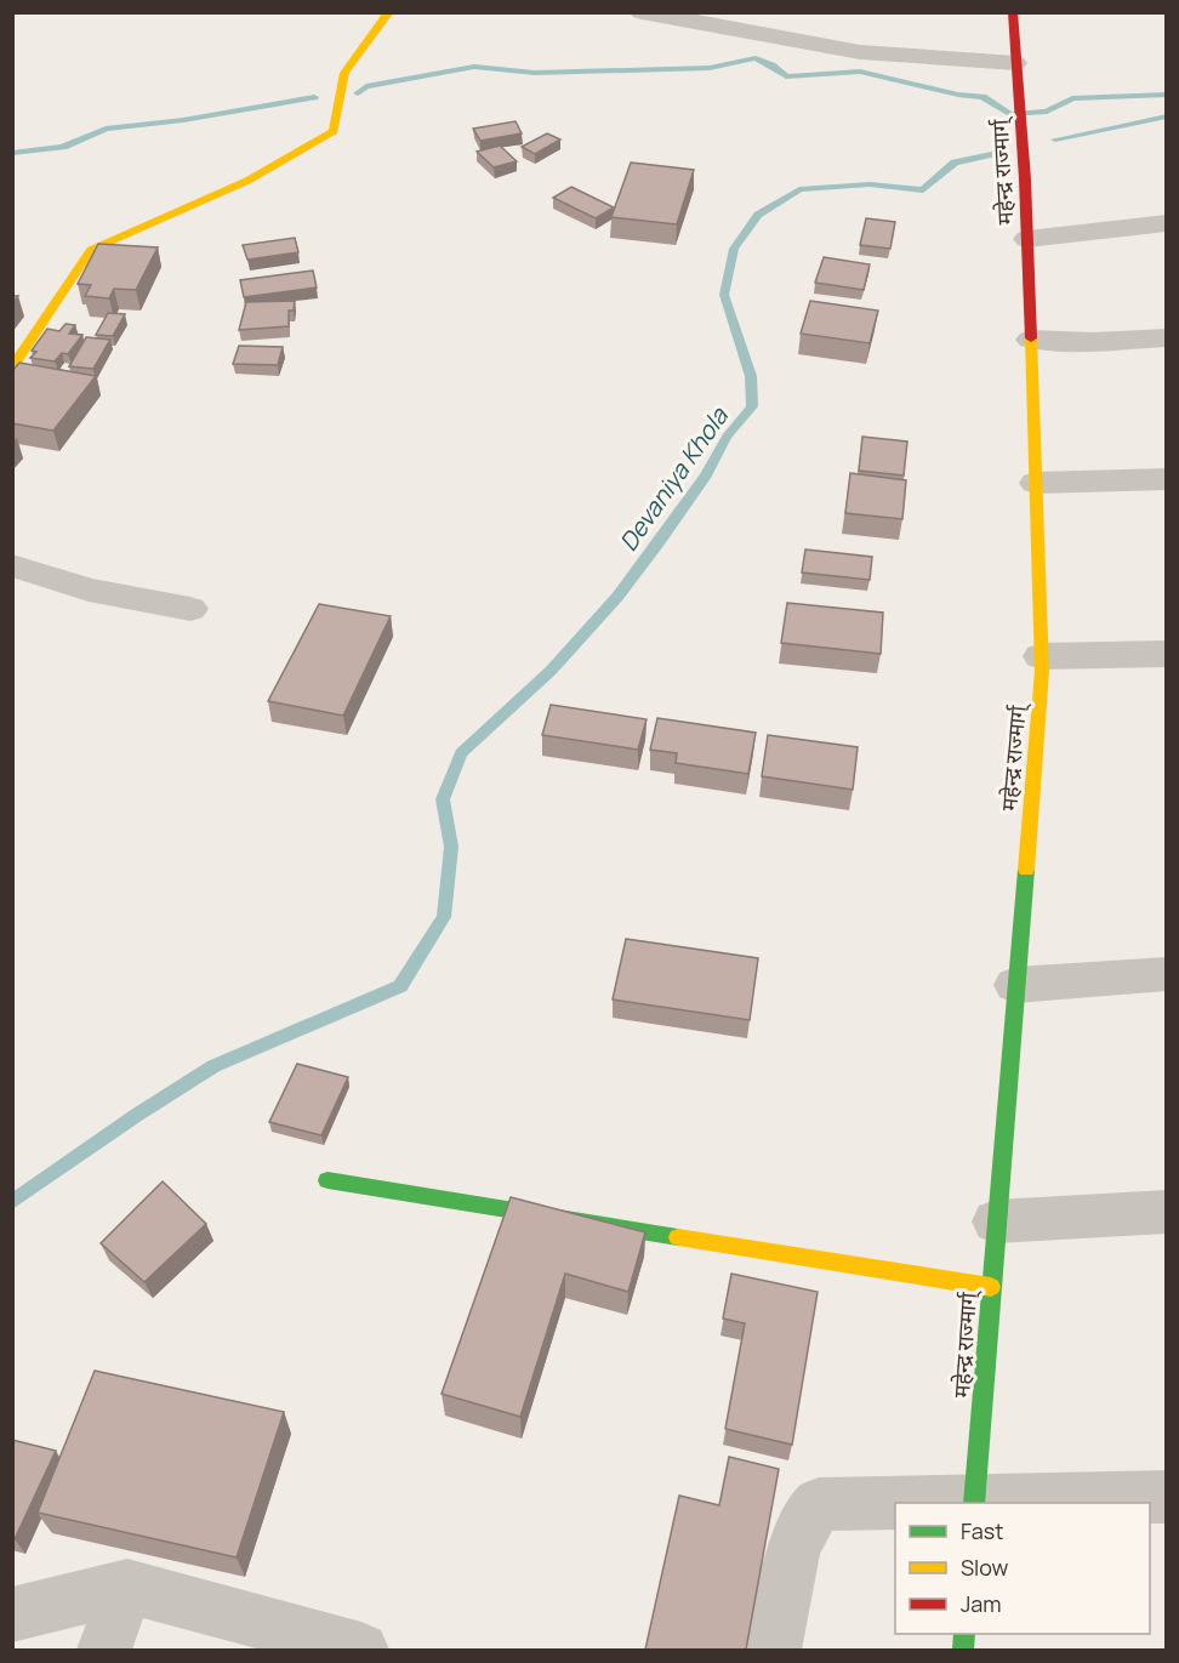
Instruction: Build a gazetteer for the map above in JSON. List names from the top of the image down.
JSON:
{
  "streets": {
    "main road": ["महेन्द्र राज्मार्ग्"]
  },
  "water": ["Devaniya Khola"],
  "legend": ["Fast", "Slow", "Jam"]
}
